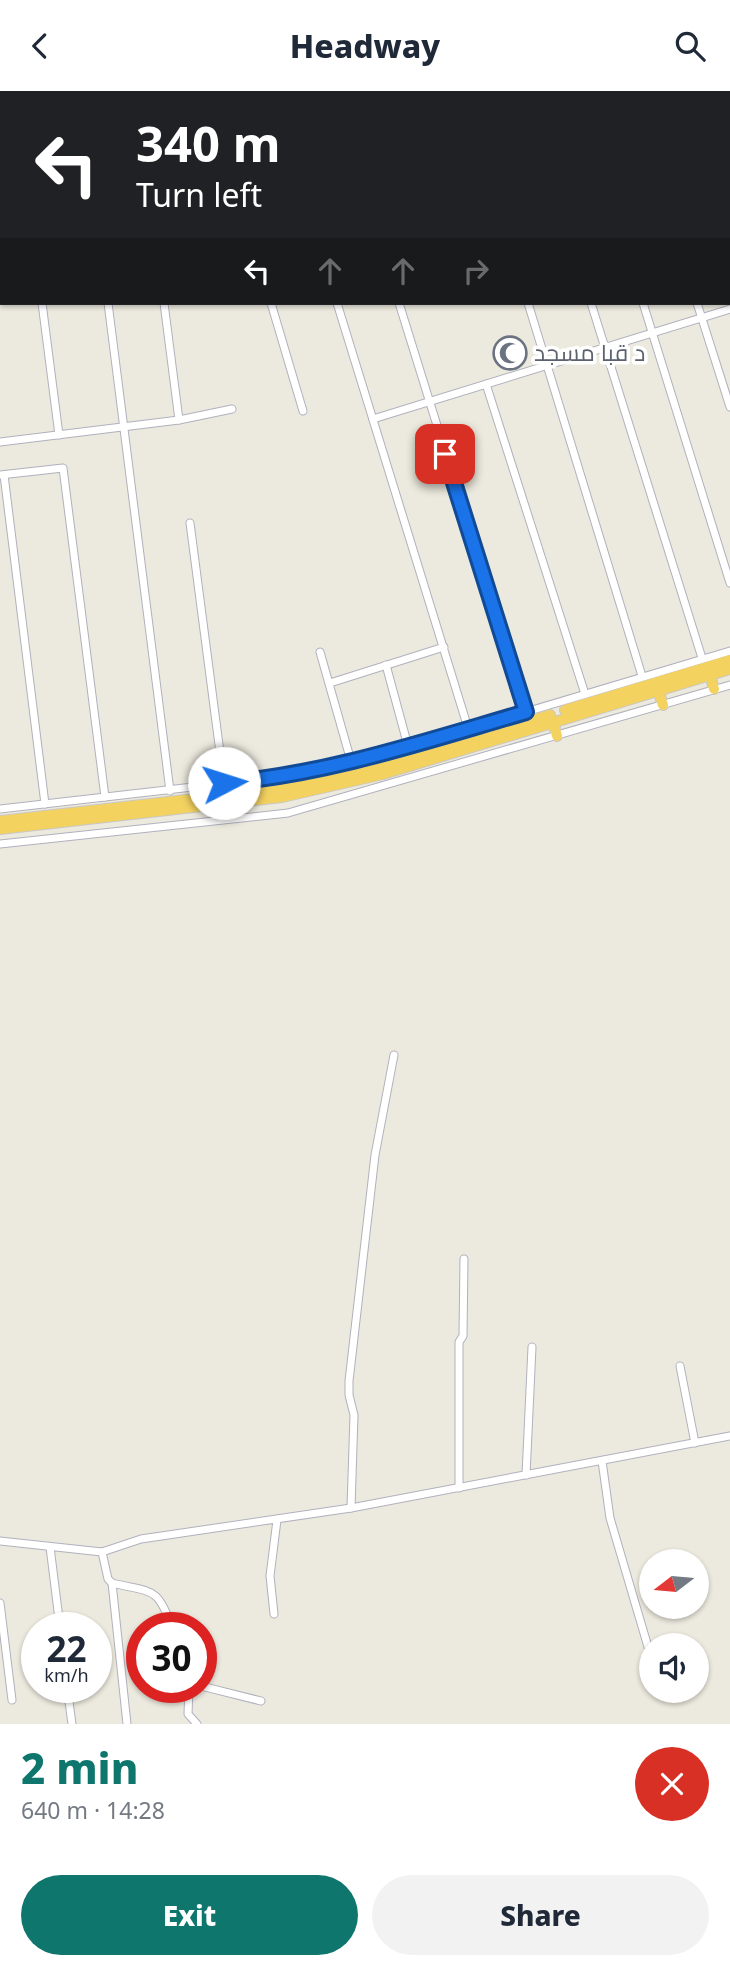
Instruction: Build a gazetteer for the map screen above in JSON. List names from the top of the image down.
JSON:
{
  "places": {
    "mosque": ["د قبا مسجد"]
  },
  "north": "left",
  "page": {
    "header": "Headway",
    "turn": ["340 m", "Turn left"],
    "speed": "22 km/h",
    "limit": "30",
    "heading": ["2 min", "640 m · 14:28"],
    "buttons": ["Exit", "Share"]
  }
}
